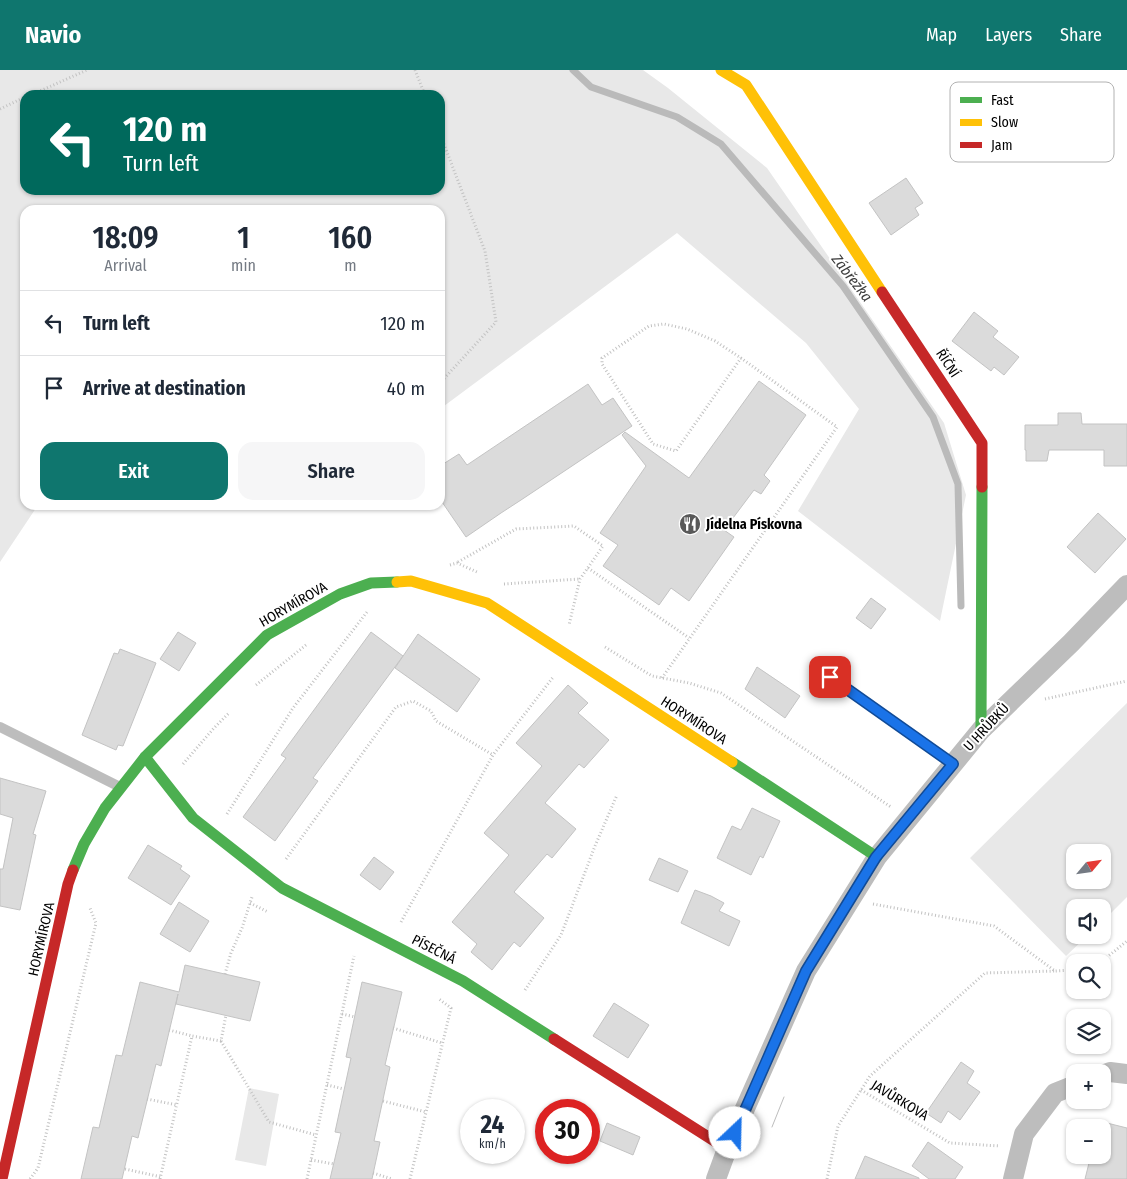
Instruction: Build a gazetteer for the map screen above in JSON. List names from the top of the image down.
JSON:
{
  "streets": {
    "street": [
      "ŘÍČNÍ",
      "HORYMÍROVA",
      "U HRŮBKŮ",
      "PÍSEČNÁ"
    ],
    "path": ["JAVŮRKOVA"]
  },
  "crossings": [
    ["ŘÍČNÍ", "U HRŮBKŮ"],
    ["HORYMÍROVA", "U HRŮBKŮ"],
    ["HORYMÍROVA", "PÍSEČNÁ"],
    ["U HRŮBKŮ", "PÍSEČNÁ"]
  ],
  "water": ["Zábřežka"],
  "places": {
    "restaurant": ["Jídelna Pískovna"]
  },
  "legend": ["Fast", "Slow", "Jam"],
  "north": "top right",
  "page": {
    "header": "Navio",
    "nav": ["Map", "Layers", "Share"],
    "turn": ["120 m", "Turn left"],
    "eta": [
      "18:09",
      "Arrival",
      "1",
      "min",
      "160",
      "m"
    ],
    "list": [
      {
        "name": "Turn left",
        "value": "120 m"
      },
      {
        "name": "Arrive at destination",
        "value": "40 m"
      }
    ],
    "buttons": ["Exit", "Share"],
    "map_buttons": ["+", "−"],
    "speed": "24 km/h",
    "limit": "30"
  }
}
